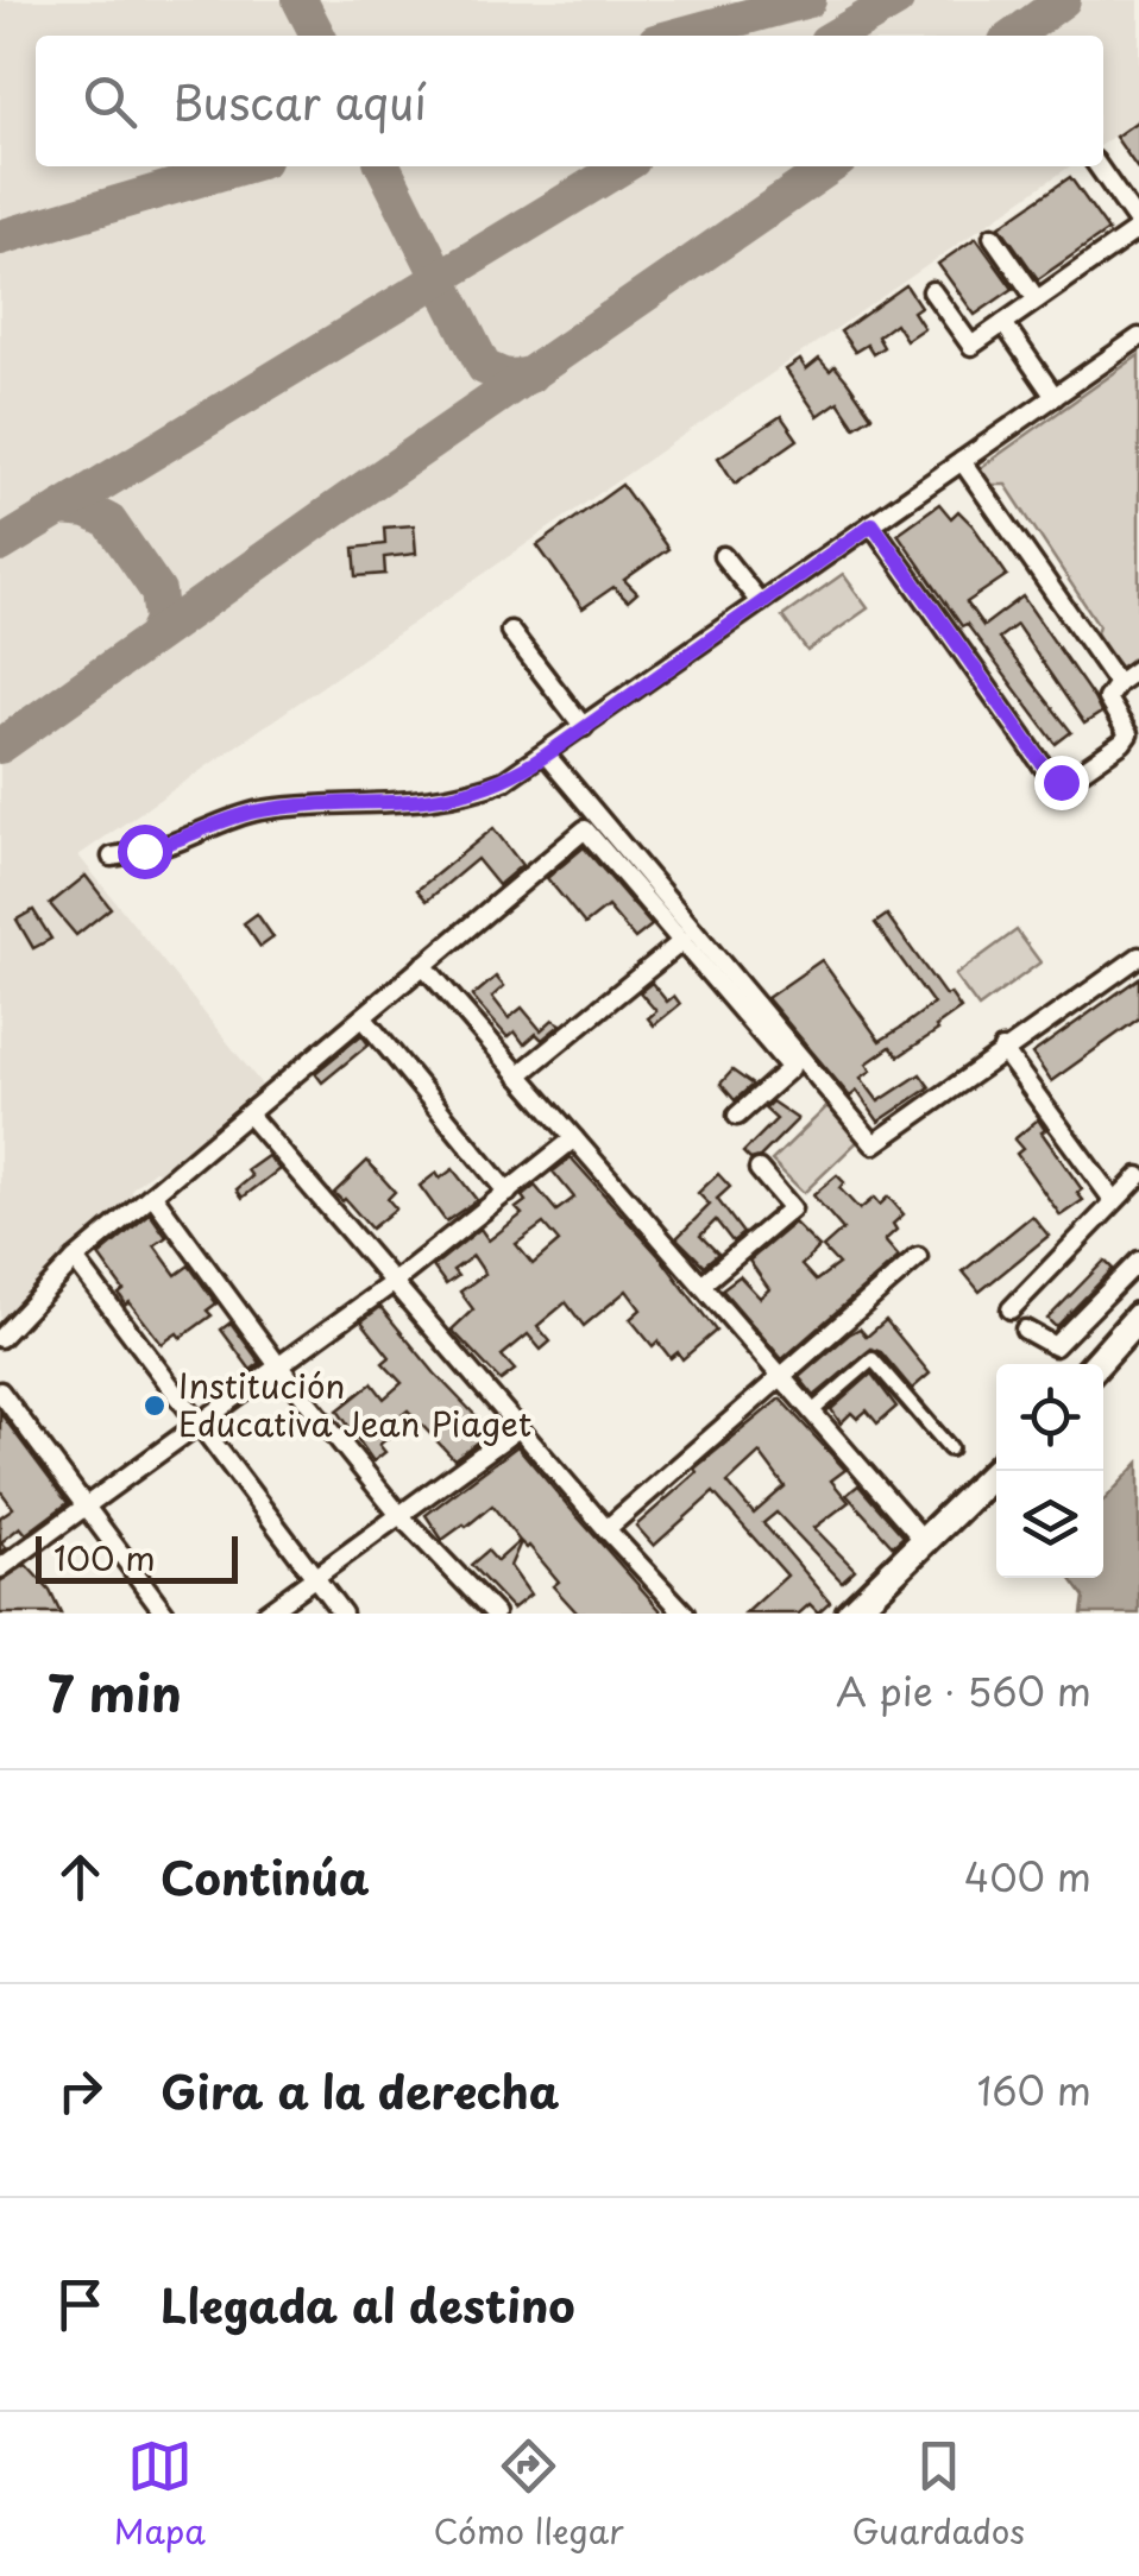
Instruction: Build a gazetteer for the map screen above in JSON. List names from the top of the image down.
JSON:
{
  "places": ["Institución Educativa Jean Piaget"],
  "scale_bar": "100 m",
  "page": {
    "search": "Buscar aquí",
    "scale": "100 m",
    "heading": ["7 min", "A pie · 560 m"],
    "list": [
      ["Continúa", "400 m"],
      ["Gira a la derecha", "160 m"],
      "Llegada al destino"
    ],
    "nav": ["Mapa", "Cómo llegar", "Guardados"]
  }
}
